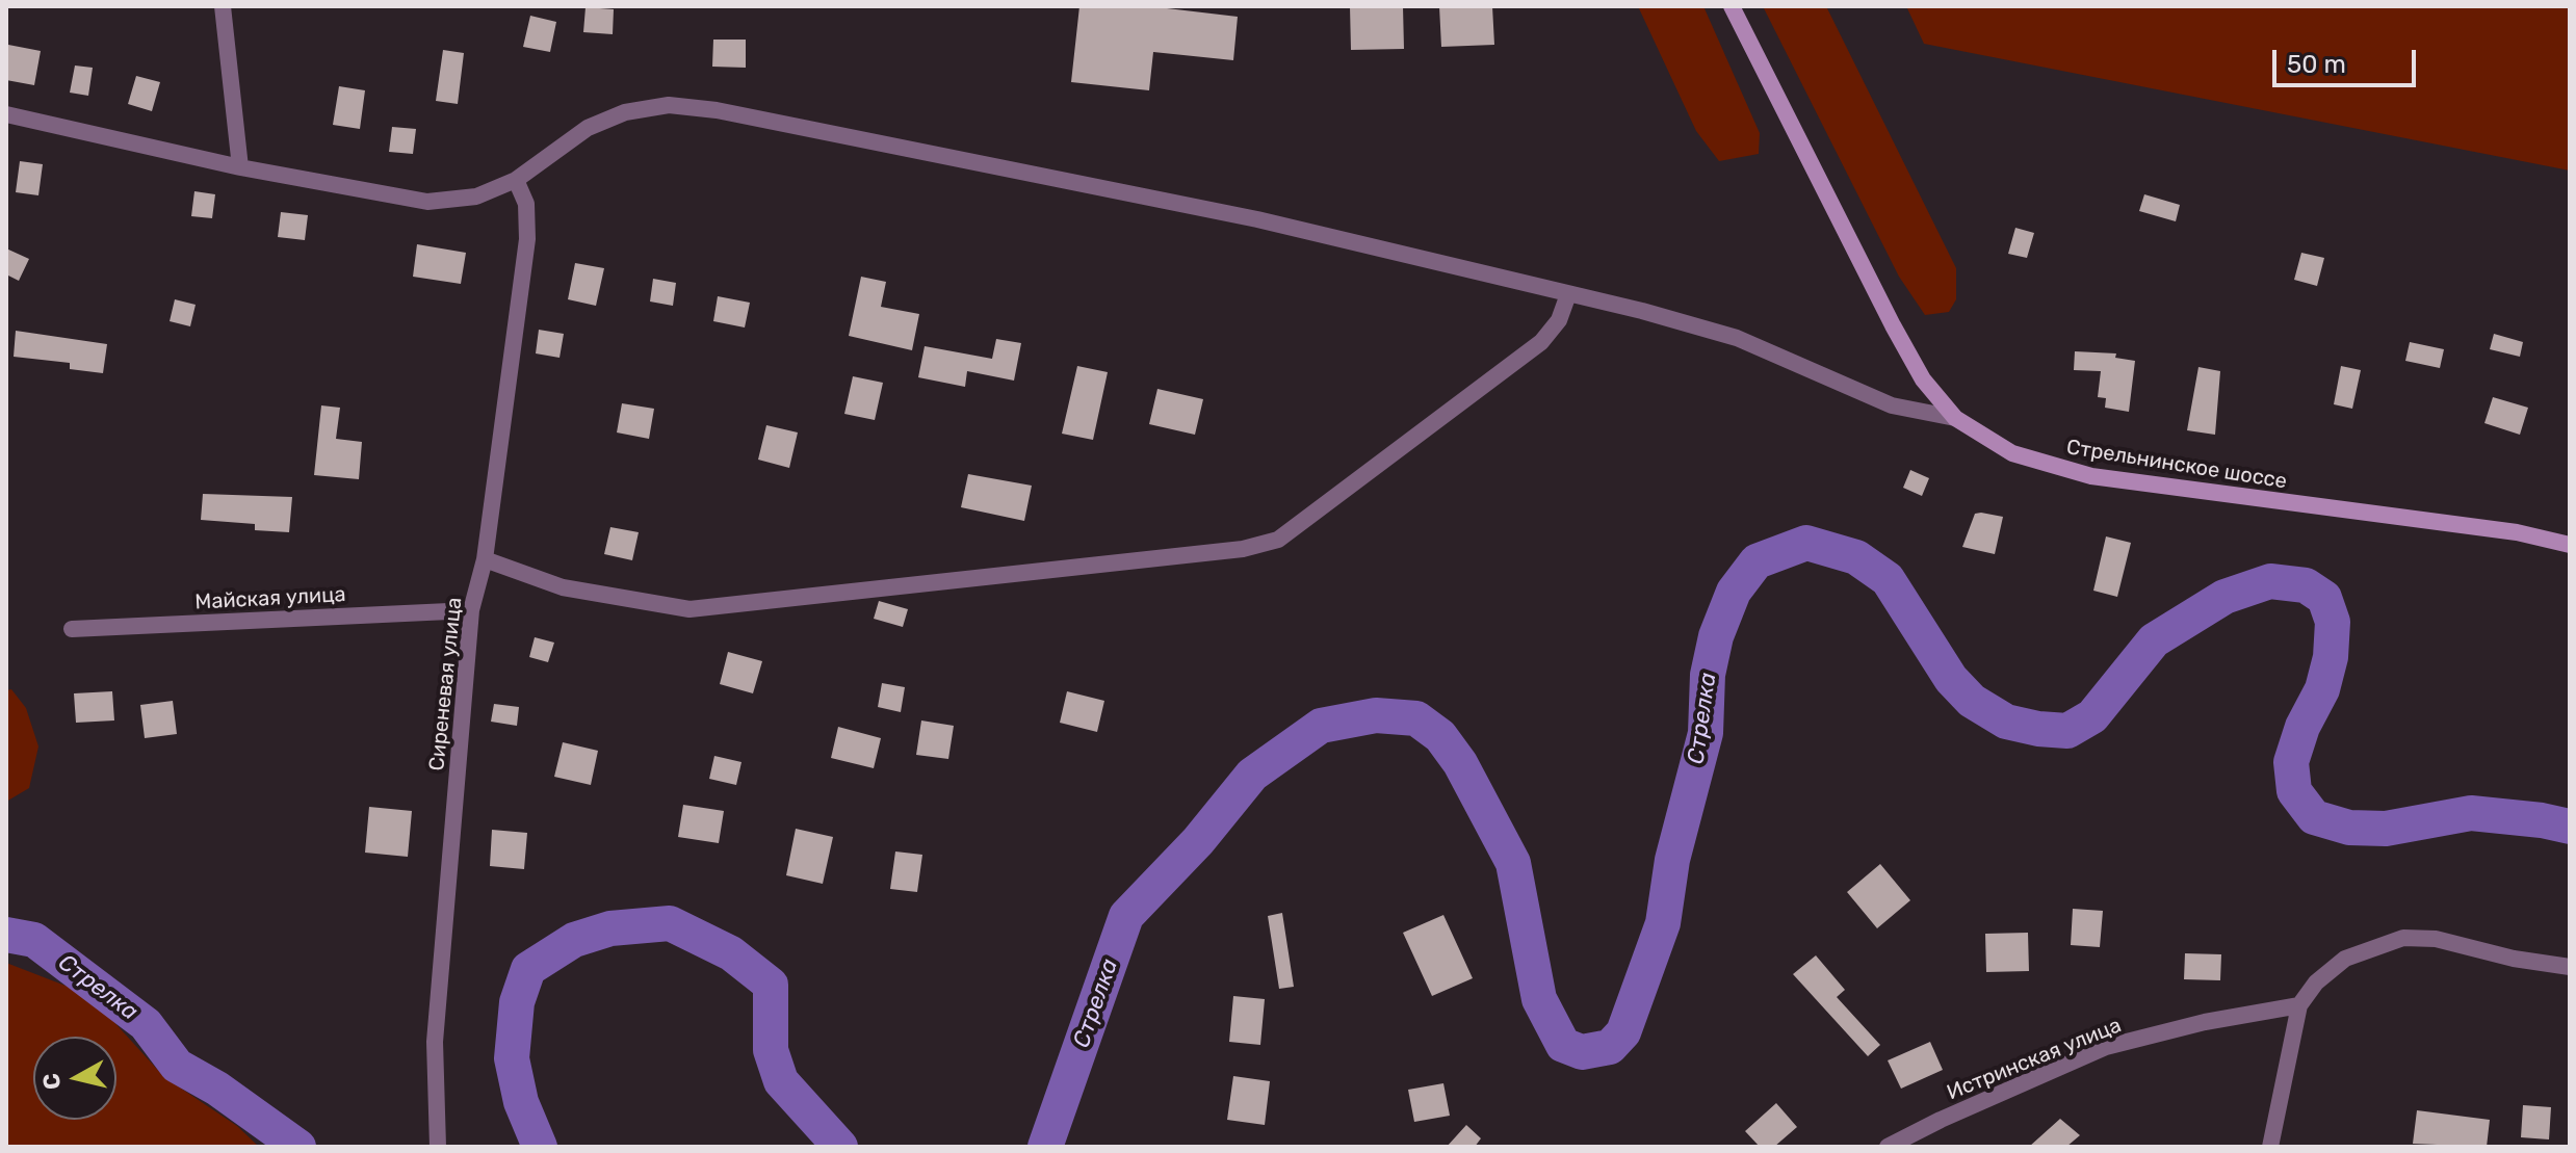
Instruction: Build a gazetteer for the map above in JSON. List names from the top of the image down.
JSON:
{
  "streets": {
    "main road": ["Стрельнинское шоссе"],
    "street": ["Майская улица", "Сиреневая улица", "Истринская улица"]
  },
  "crossings": [
    ["Майская улица", "Сиреневая улица"]
  ],
  "water": ["Стрелка"],
  "scale_bar": "50 m",
  "north": "left"
}
